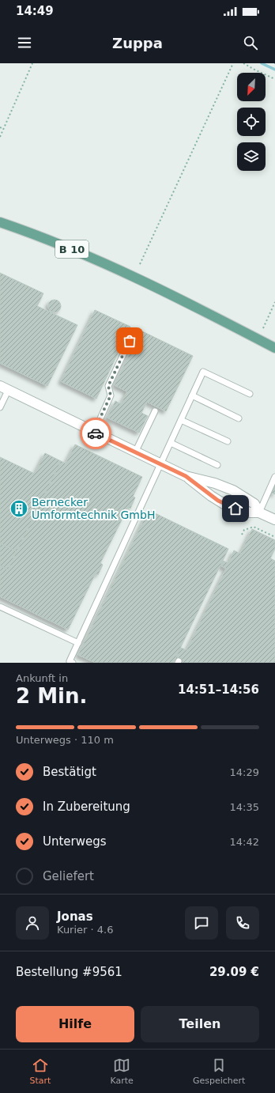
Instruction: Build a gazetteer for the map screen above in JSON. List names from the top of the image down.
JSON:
{
  "streets": {
    "main road": ["B 10"]
  },
  "places": {
    "building": ["Bernecker Umformtechnik GmbH"]
  },
  "north": "bottom left",
  "page": {
    "status": "14:49",
    "header": "Zuppa",
    "heading": ["2 Min.", "Ankunft in", "14:51–14:56"],
    "panel": [
      "Jonas",
      "Kurier · 4.6",
      "Bestellung #9561",
      "29.09 €"
    ],
    "bar": "Unterwegs · 110 m",
    "list": [
      ["Bestätigt", "14:29"],
      ["In Zubereitung", "14:35"],
      ["Unterwegs", "14:42"],
      "Geliefert"
    ],
    "buttons": ["Hilfe", "Teilen"],
    "tabs": ["Start", "Karte", "Gespeichert"]
  }
}
